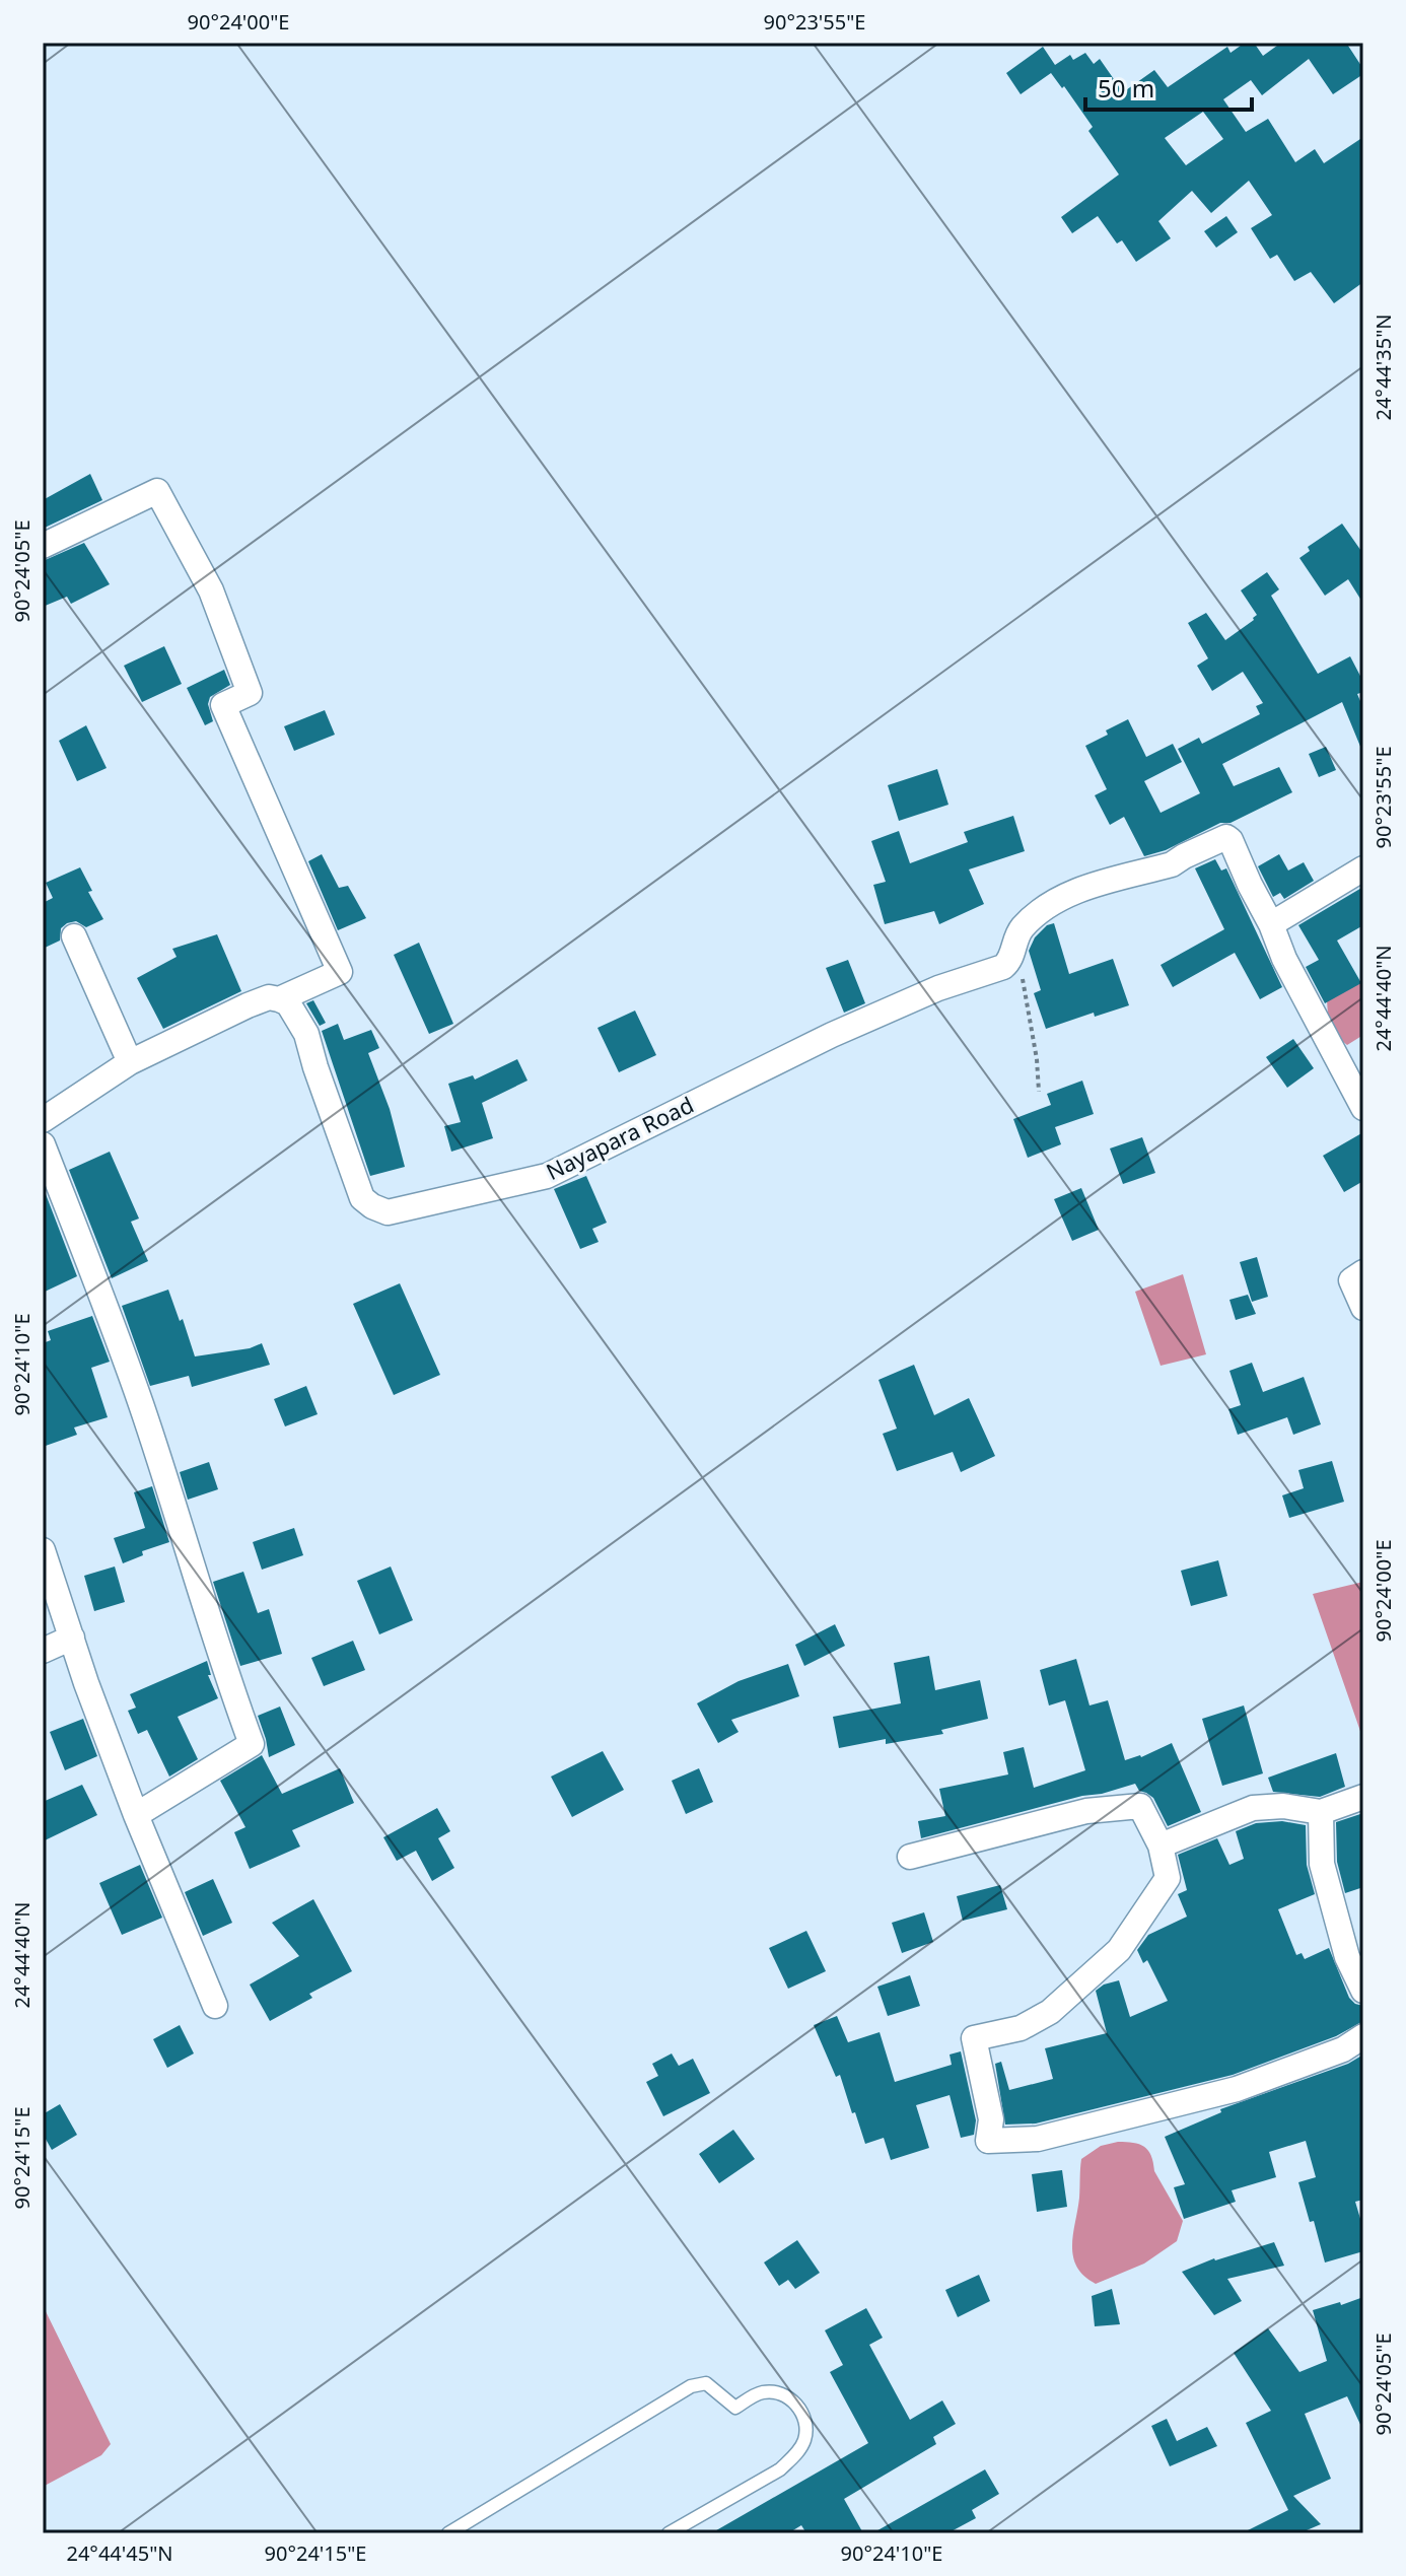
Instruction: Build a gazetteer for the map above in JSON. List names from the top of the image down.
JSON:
{
  "streets": {
    "street": ["Nayapara Road"]
  },
  "scale_bar": "50 m",
  "coordinates": [
    "90°24'00\"E",
    "90°23'55\"E",
    "24°44'35\"N",
    "90°24'05\"E",
    "24°44'40\"N",
    "90°24'10\"E",
    "90°24'15\"E",
    "24°44'45\"N"
  ]
}
